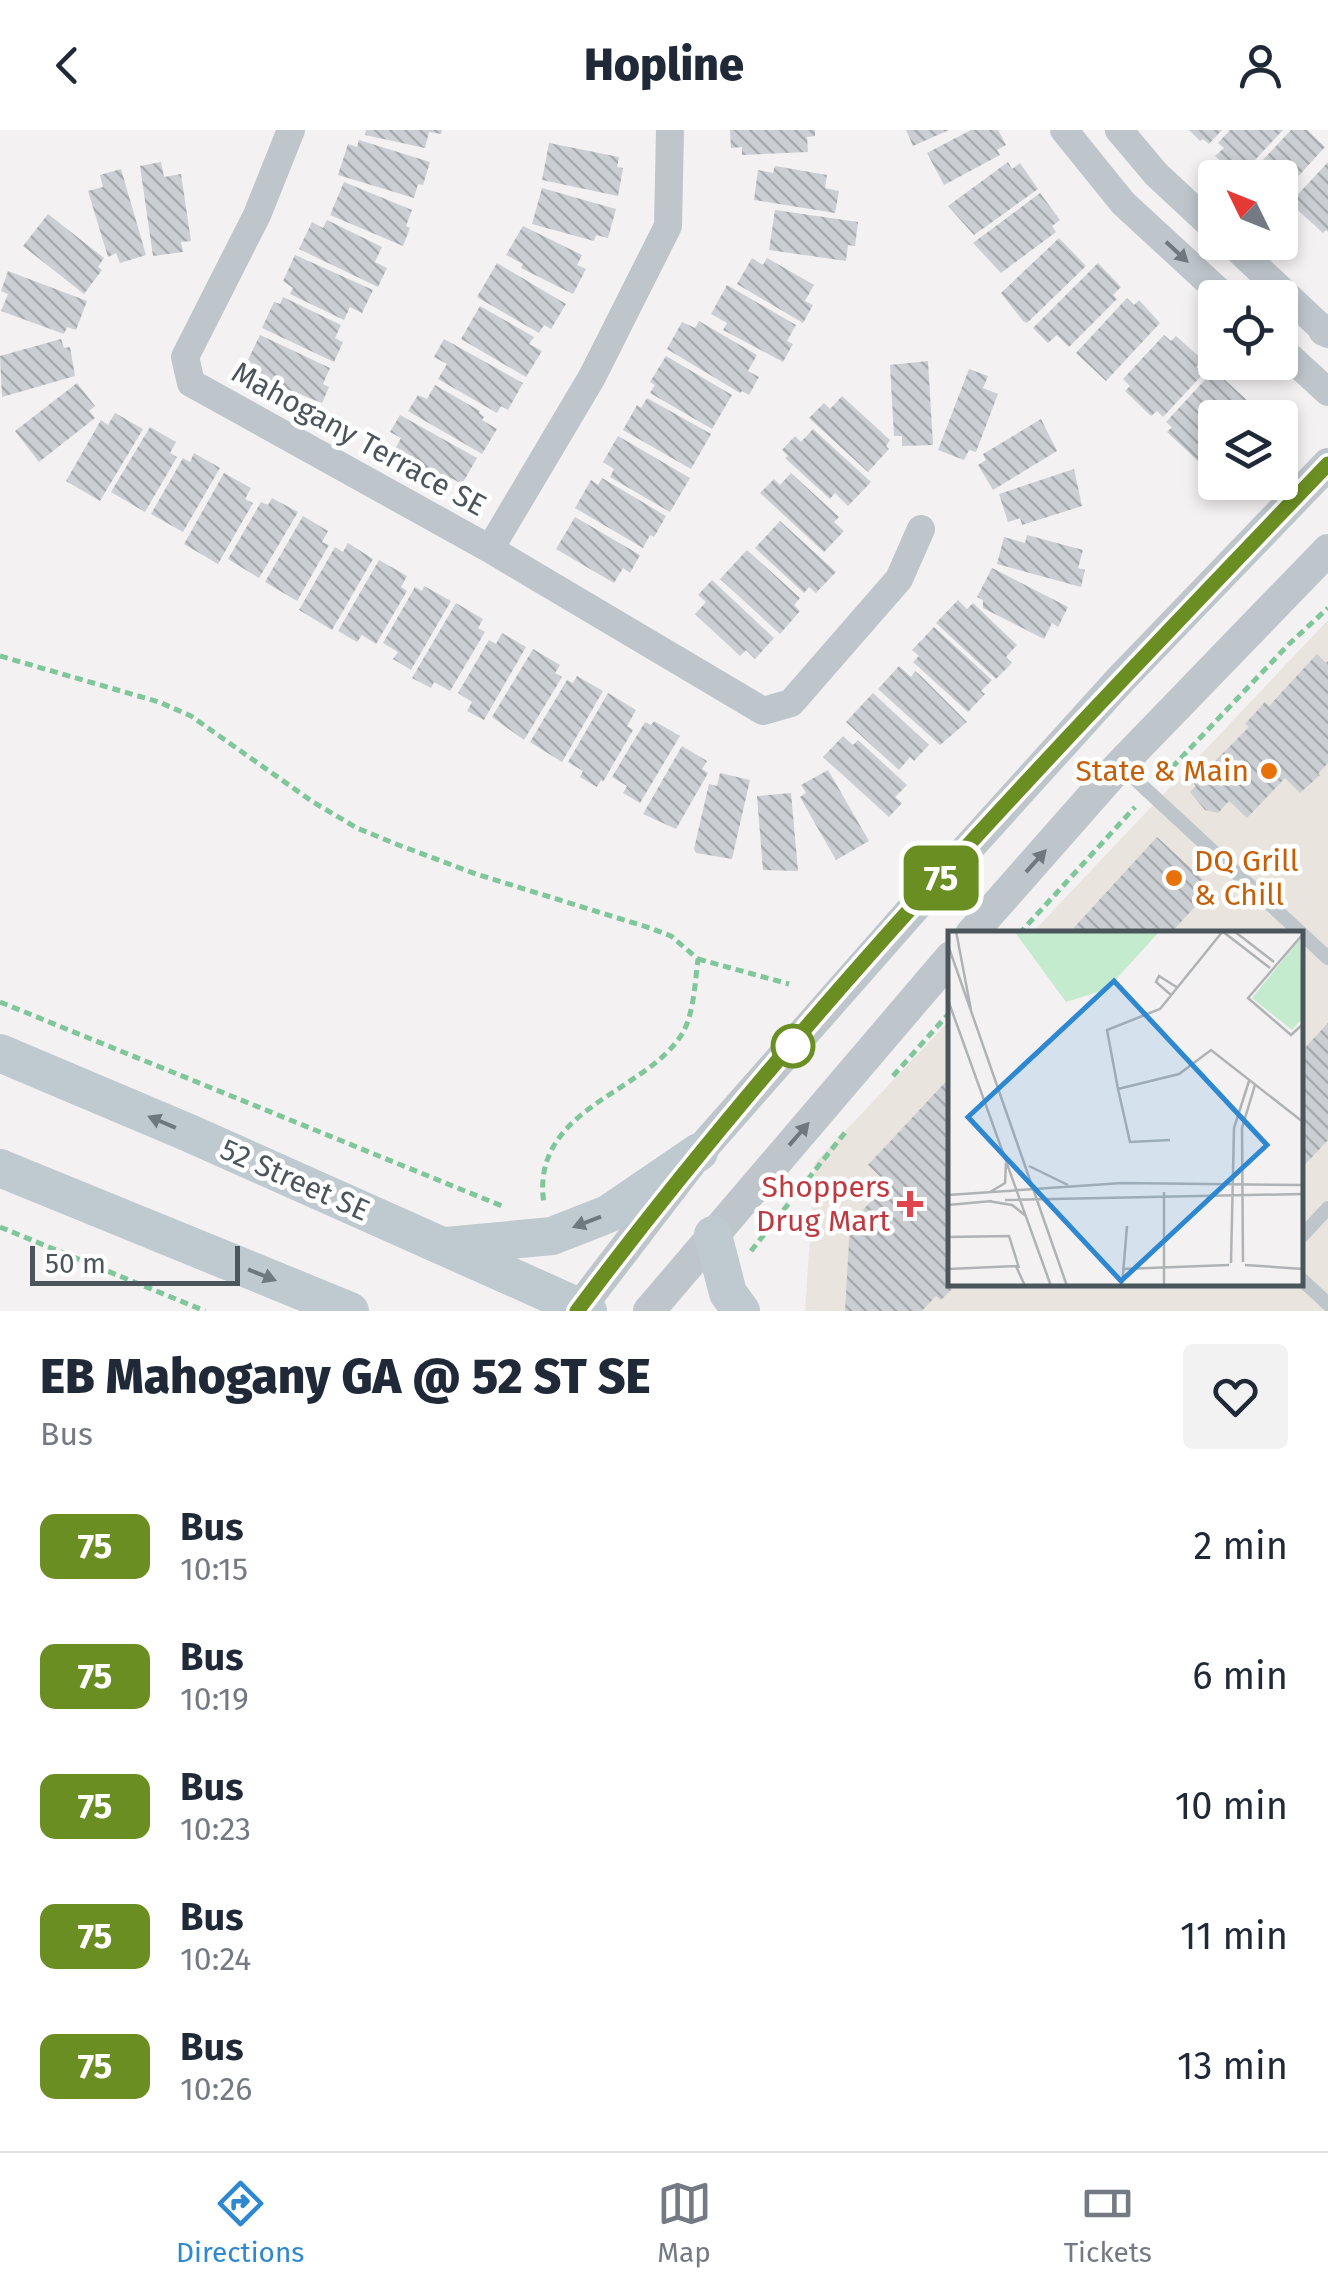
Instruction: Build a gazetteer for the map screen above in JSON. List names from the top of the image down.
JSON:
{
  "streets": {
    "main road": ["52 Street SE"],
    "street": ["Mahogany Terrace SE"]
  },
  "places": {
    "other": ["State & Main", "DQ Grill & Chill"],
    "health": ["Shoppers Drug Mart"]
  },
  "lines": ["bus line 75"],
  "scale_bar": "50 m",
  "north": "top left",
  "page": {
    "header": "Hopline",
    "on_map": "75",
    "scale": "50 m",
    "heading": ["EB Mahogany GA @ 52 ST SE", "Bus"],
    "list": [
      {
        "mark": "75",
        "name": "Bus",
        "note": "10:15",
        "value": "2 min"
      },
      {
        "mark": "75",
        "name": "Bus",
        "note": "10:19",
        "value": "6 min"
      },
      {
        "mark": "75",
        "name": "Bus",
        "note": "10:23",
        "value": "10 min"
      },
      {
        "mark": "75",
        "name": "Bus",
        "note": "10:24",
        "value": "11 min"
      },
      {
        "mark": "75",
        "name": "Bus",
        "note": "10:26",
        "value": "13 min"
      }
    ],
    "tabs": ["Directions", "Map", "Tickets"]
  }
}
